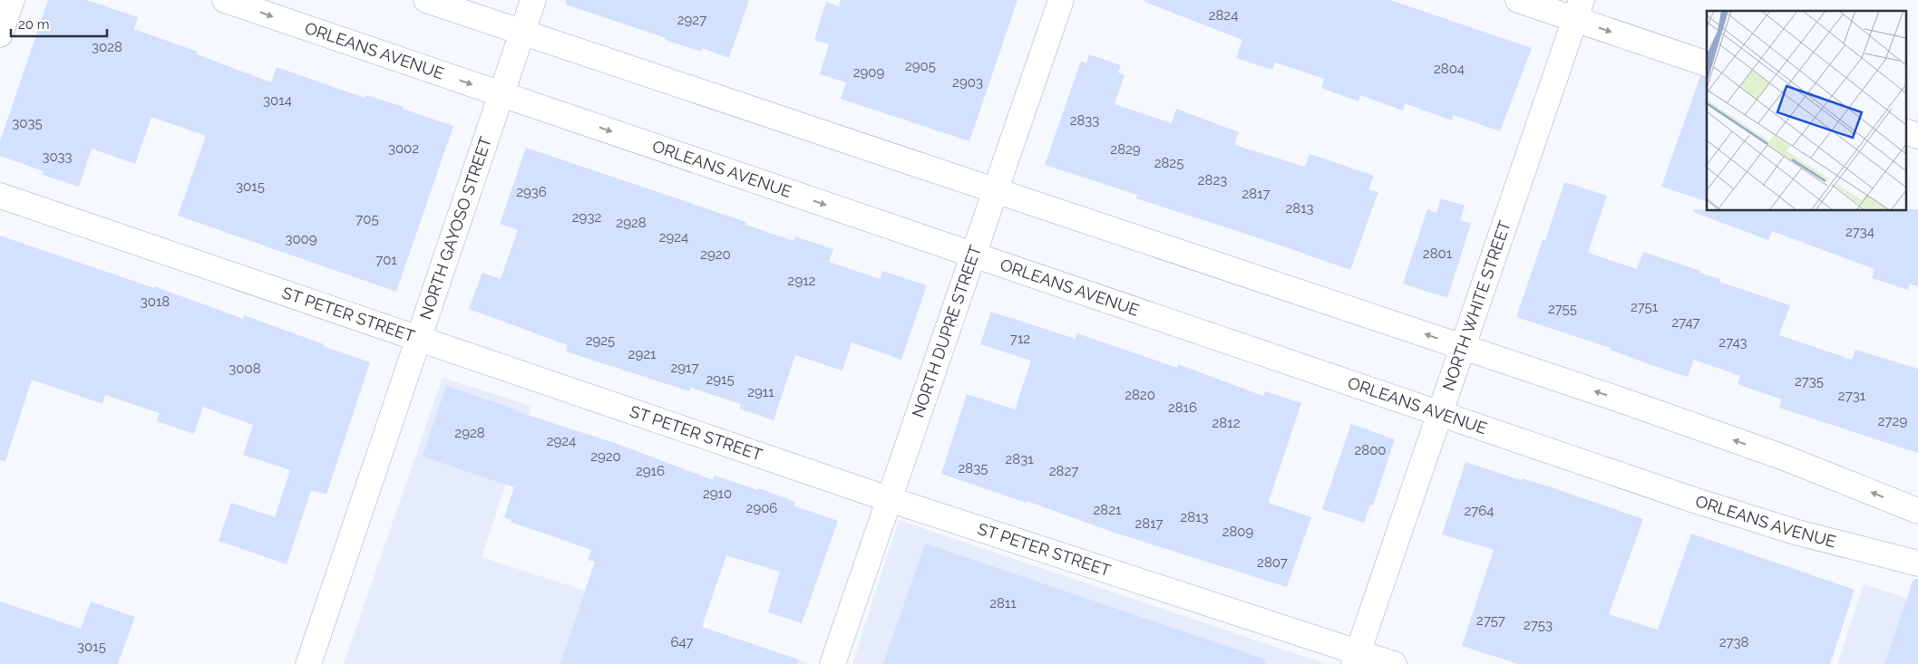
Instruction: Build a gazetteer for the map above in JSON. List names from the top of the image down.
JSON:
{
  "streets": {
    "street": [
      "ORLEANS AVENUE",
      "NORTH GAYOSO STREET",
      "NORTH WHITE STREET",
      "ST PETER STREET",
      "NORTH DUPRE STREET"
    ]
  },
  "crossings": [
    ["ORLEANS AVENUE", "NORTH GAYOSO STREET"],
    ["ORLEANS AVENUE", "NORTH WHITE STREET"],
    ["ORLEANS AVENUE", "NORTH DUPRE STREET"],
    ["NORTH GAYOSO STREET", "ST PETER STREET"],
    ["NORTH WHITE STREET", "ST PETER STREET"],
    ["ST PETER STREET", "NORTH DUPRE STREET"]
  ],
  "house_numbers": [
    "2824",
    "2927",
    "3028",
    "2905",
    "2804",
    "2909",
    "2903",
    "3014",
    "2833",
    "3035",
    "3002",
    "2829",
    "3033",
    "2825",
    "2823",
    "3015",
    "2936",
    "2817",
    "2813",
    "2932",
    "705",
    "2928",
    "2734",
    "2924",
    "3009",
    "2801",
    "2920",
    "701",
    "2912",
    "3018",
    "2751",
    "2755",
    "2747",
    "712",
    "2925",
    "2743",
    "2921",
    "2917",
    "3008",
    "2915",
    "2735",
    "2911",
    "2820",
    "2731",
    "2816",
    "2729",
    "2812",
    "2928",
    "2924",
    "2800",
    "2920",
    "2831",
    "2835",
    "2916",
    "2827",
    "2910",
    "2906",
    "2821",
    "2764",
    "2813",
    "2817",
    "2809",
    "2807",
    "2811",
    "2757",
    "2753",
    "647",
    "2738",
    "3015"
  ],
  "scale_bar": "20 m"
}
